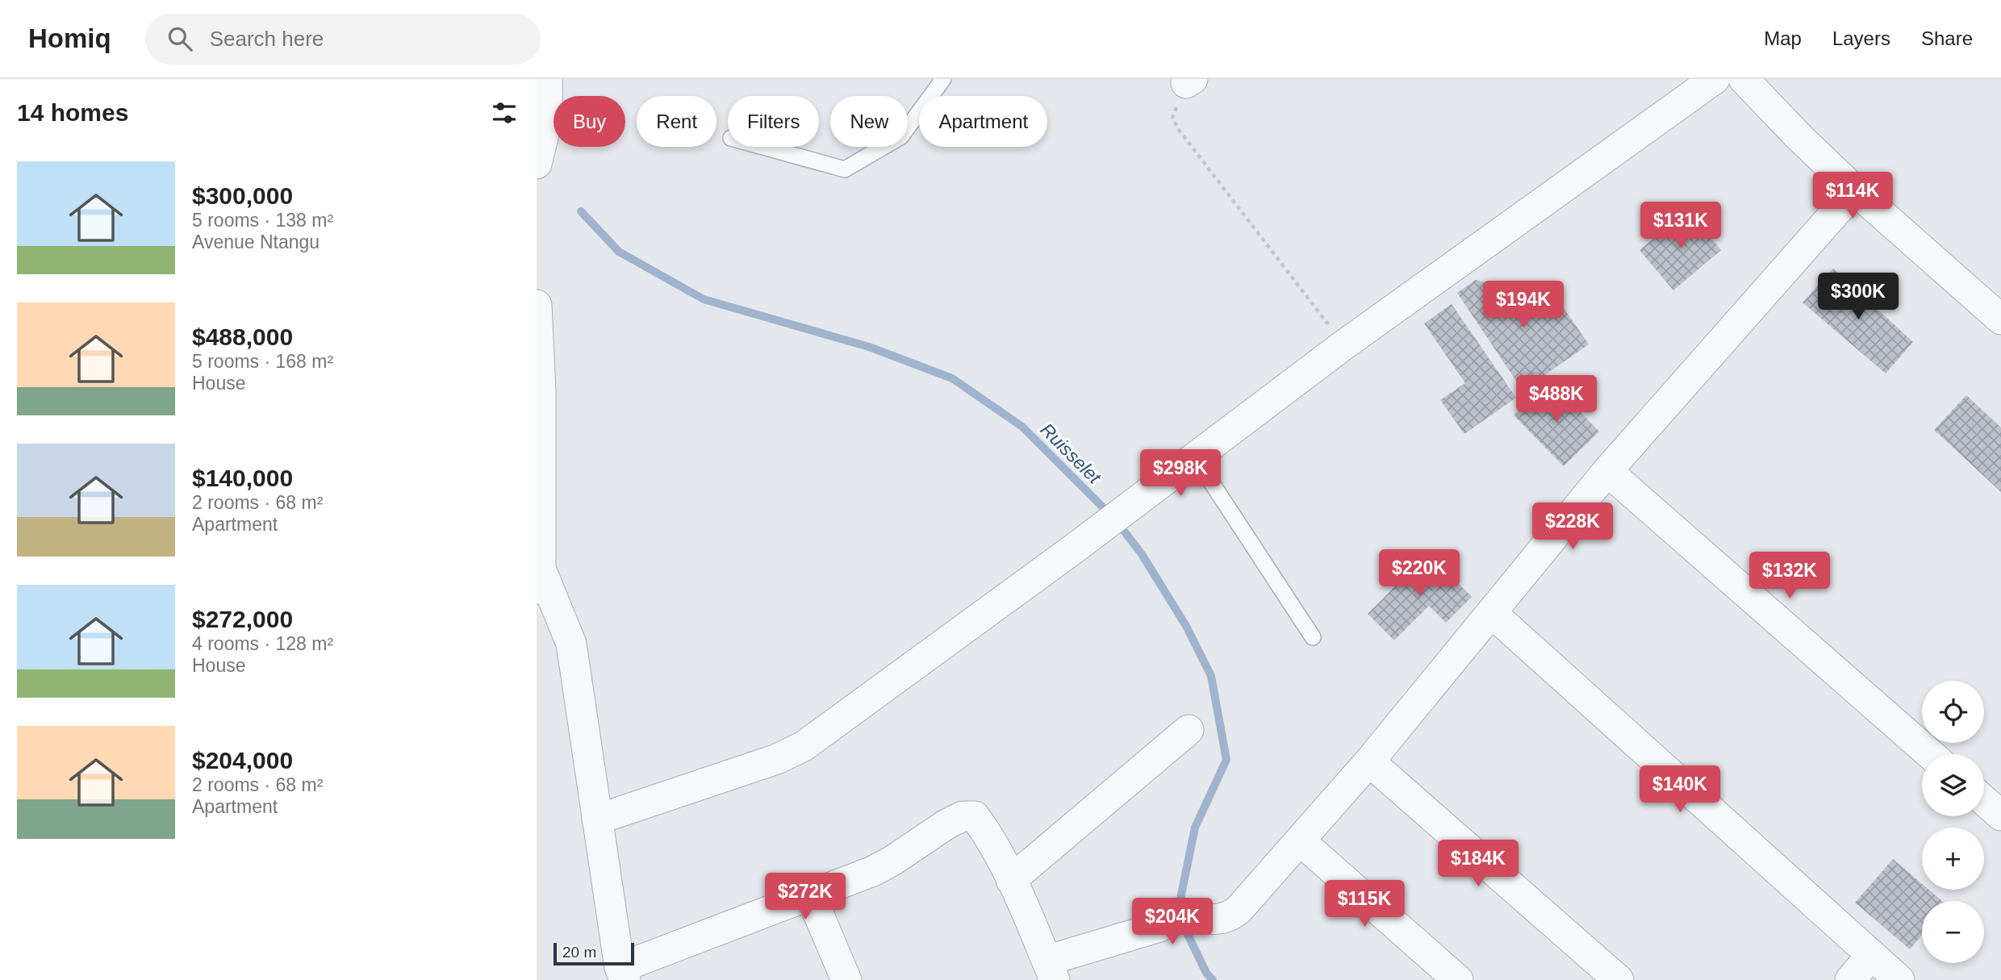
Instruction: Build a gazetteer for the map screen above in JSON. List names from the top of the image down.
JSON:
{
  "water": ["Ruisselet"],
  "scale_bar": "20 m",
  "page": {
    "header": "Homiq",
    "search": "Search here",
    "nav": ["Map", "Layers", "Share"],
    "heading": "14 homes",
    "chip": [
      "Buy",
      "Rent",
      "Filters",
      "New",
      "Apartment"
    ],
    "list": [
      {
        "name": "$300,000",
        "note": "5 rooms · 138 m² · Avenue Ntangu"
      },
      {
        "name": "$488,000",
        "note": "5 rooms · 168 m² · House"
      },
      {
        "name": "$140,000",
        "note": "2 rooms · 68 m² · Apartment"
      },
      {
        "name": "$272,000",
        "note": "4 rooms · 128 m² · House"
      },
      {
        "name": "$204,000",
        "note": "2 rooms · 68 m² · Apartment"
      }
    ],
    "price": [
      "$114K",
      "$131K",
      "$300K",
      "$194K",
      "$488K",
      "$298K",
      "$228K",
      "$220K",
      "$132K",
      "$140K",
      "$184K",
      "$272K",
      "$115K",
      "$204K"
    ],
    "map_buttons": ["+", "−"],
    "scale": "20 m"
  }
}
